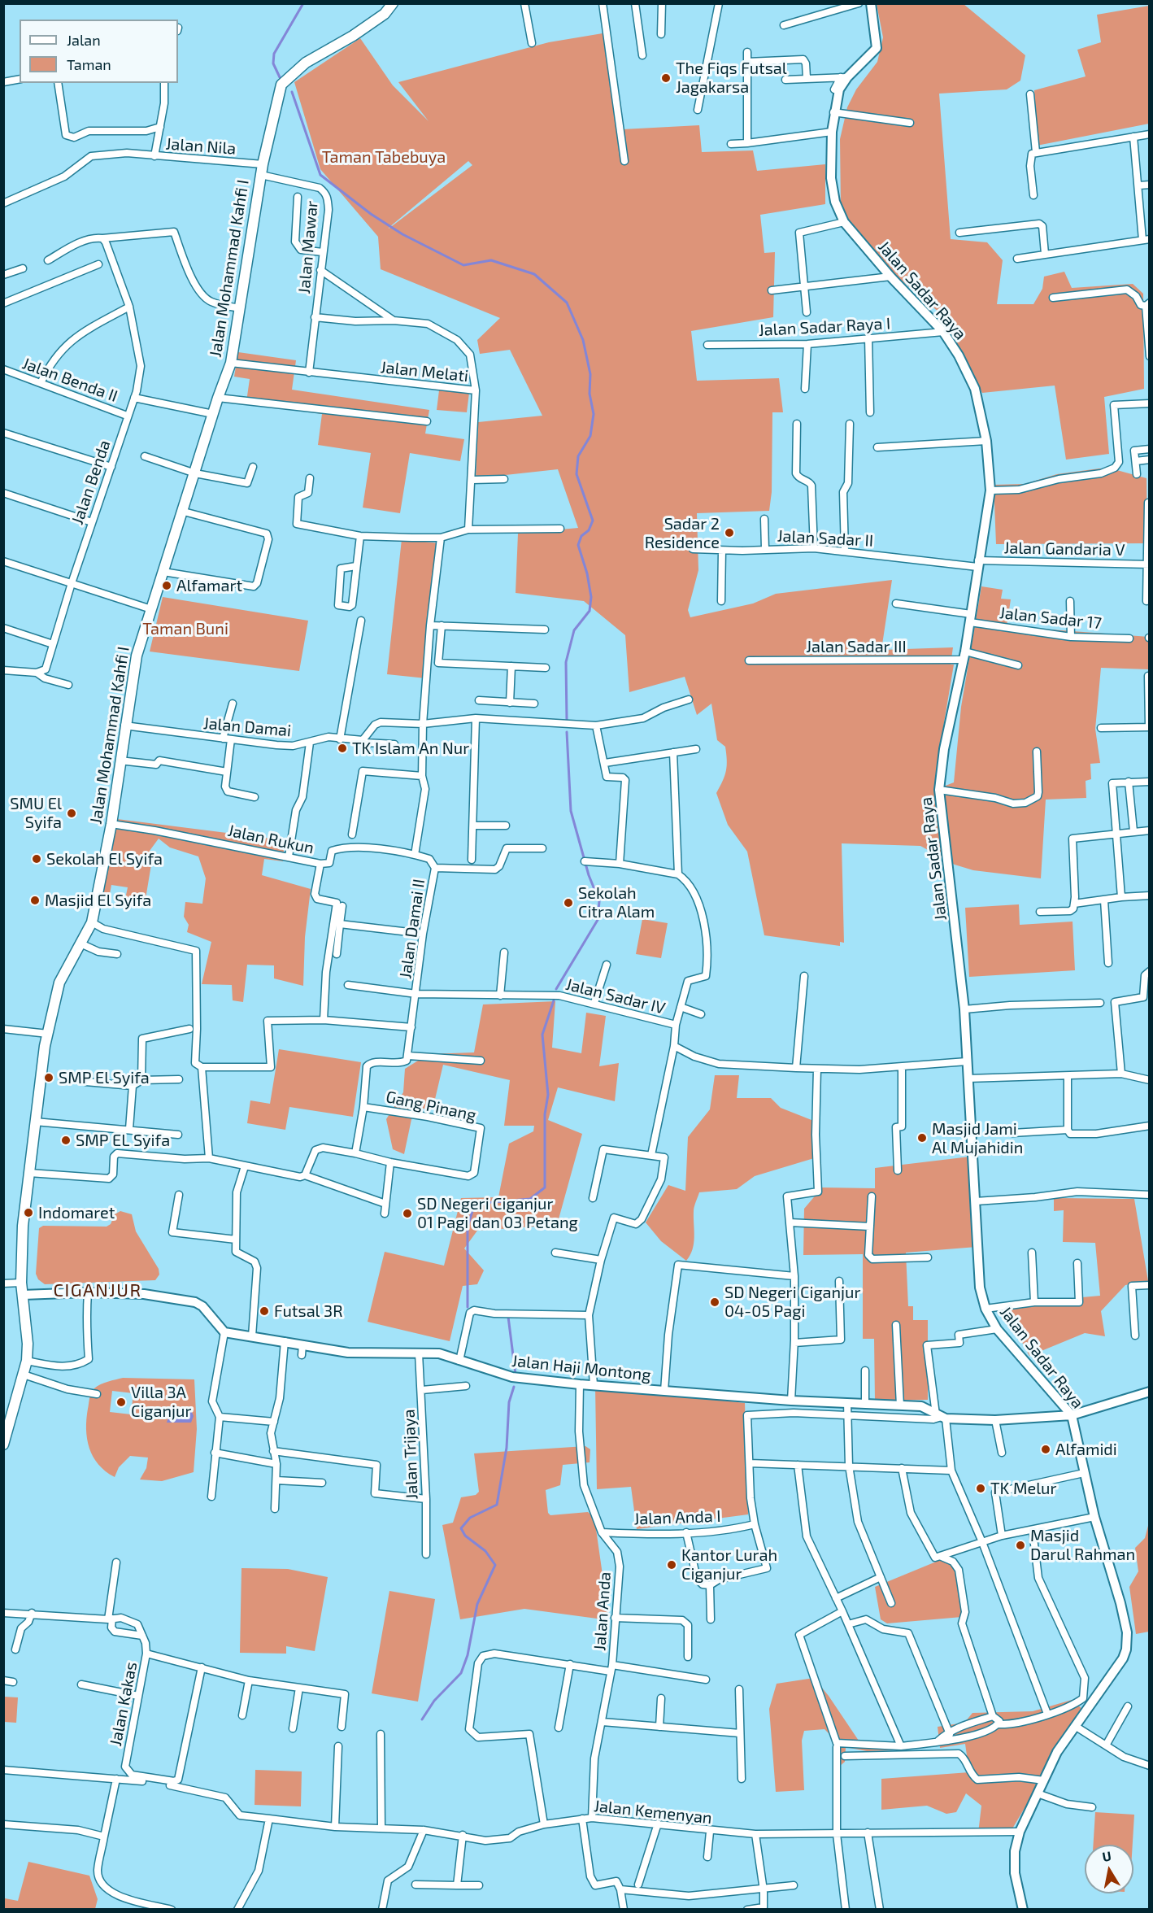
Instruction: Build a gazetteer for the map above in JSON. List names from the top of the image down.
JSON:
{
  "streets": {
    "main road": ["Jalan Mohammad Kahfi I"],
    "street": [
      "Jalan Nila",
      "Jalan Mawar",
      "Jalan Sadar Raya",
      "Jalan Sadar Raya I",
      "Jalan Melati",
      "Jalan Benda II",
      "Jalan Benda",
      "Jalan Sadar II",
      "Jalan Gandaria V",
      "Jalan Sadar 17",
      "Jalan Sadar III",
      "Jalan Damai",
      "Jalan Rukun",
      "Jalan Damai II",
      "Jalan Sadar IV",
      "Gang Pinang",
      "Jalan Haji Montong",
      "Jalan Trijaya",
      "Jalan Anda I",
      "Jalan Anda",
      "Jalan Kakas",
      "Jalan Kemenyan"
    ]
  },
  "crossings": [
    ["Jalan Nila", "Jalan Mohammad Kahfi I"],
    ["Jalan Mawar", "Jalan Mohammad Kahfi I"],
    ["Jalan Mawar", "Jalan Melati"],
    ["Jalan Mohammad Kahfi I", "Jalan Melati"],
    ["Jalan Mohammad Kahfi I", "Jalan Damai"],
    ["Jalan Mohammad Kahfi I", "Jalan Rukun"],
    ["Jalan Sadar Raya", "Jalan Sadar Raya I"],
    ["Jalan Sadar Raya", "Jalan Sadar II"],
    ["Jalan Sadar Raya", "Jalan Gandaria V"],
    ["Jalan Sadar Raya", "Jalan Sadar 17"],
    ["Jalan Sadar Raya", "Jalan Sadar III"],
    ["Jalan Sadar Raya", "Jalan Haji Montong"],
    ["Jalan Sadar Raya", "Jalan Kemenyan"],
    ["Jalan Benda II", "Jalan Benda"],
    ["Jalan Sadar II", "Jalan Gandaria V"],
    ["Jalan Rukun", "Jalan Damai II"],
    ["Jalan Damai II", "Jalan Sadar IV"],
    ["Jalan Haji Montong", "Jalan Trijaya"],
    ["Jalan Haji Montong", "Jalan Anda"],
    ["Jalan Anda I", "Jalan Anda"],
    ["Jalan Anda", "Jalan Kemenyan"]
  ],
  "districts": ["CIGANJUR"],
  "parks": ["Taman Tabebuya", "Taman Buni"],
  "places": [
    "The Fiqs Futsal Jagakarsa",
    "Sadar 2 Residence",
    "Alfamart",
    "TK Islam An Nur",
    "SMU El Syifa",
    "Sekolah El Syifa",
    "Masjid El Syifa",
    "Sekolah Citra Alam",
    "SMP El Syifa",
    "Masjid Jami Al Mujahidin",
    "SMP EL Syifa",
    "Indomaret",
    "SD Negeri Ciganjur 01 Pagi dan 03 Petang",
    "SD Negeri Ciganjur 04-05 Pagi",
    "Futsal 3R",
    "Villa 3A Ciganjur",
    "Alfamidi",
    "TK Melur",
    "Masjid Darul Rahman",
    "Kantor Lurah Ciganjur"
  ],
  "legend": ["Jalan", "Taman"],
  "north": "top"
}
